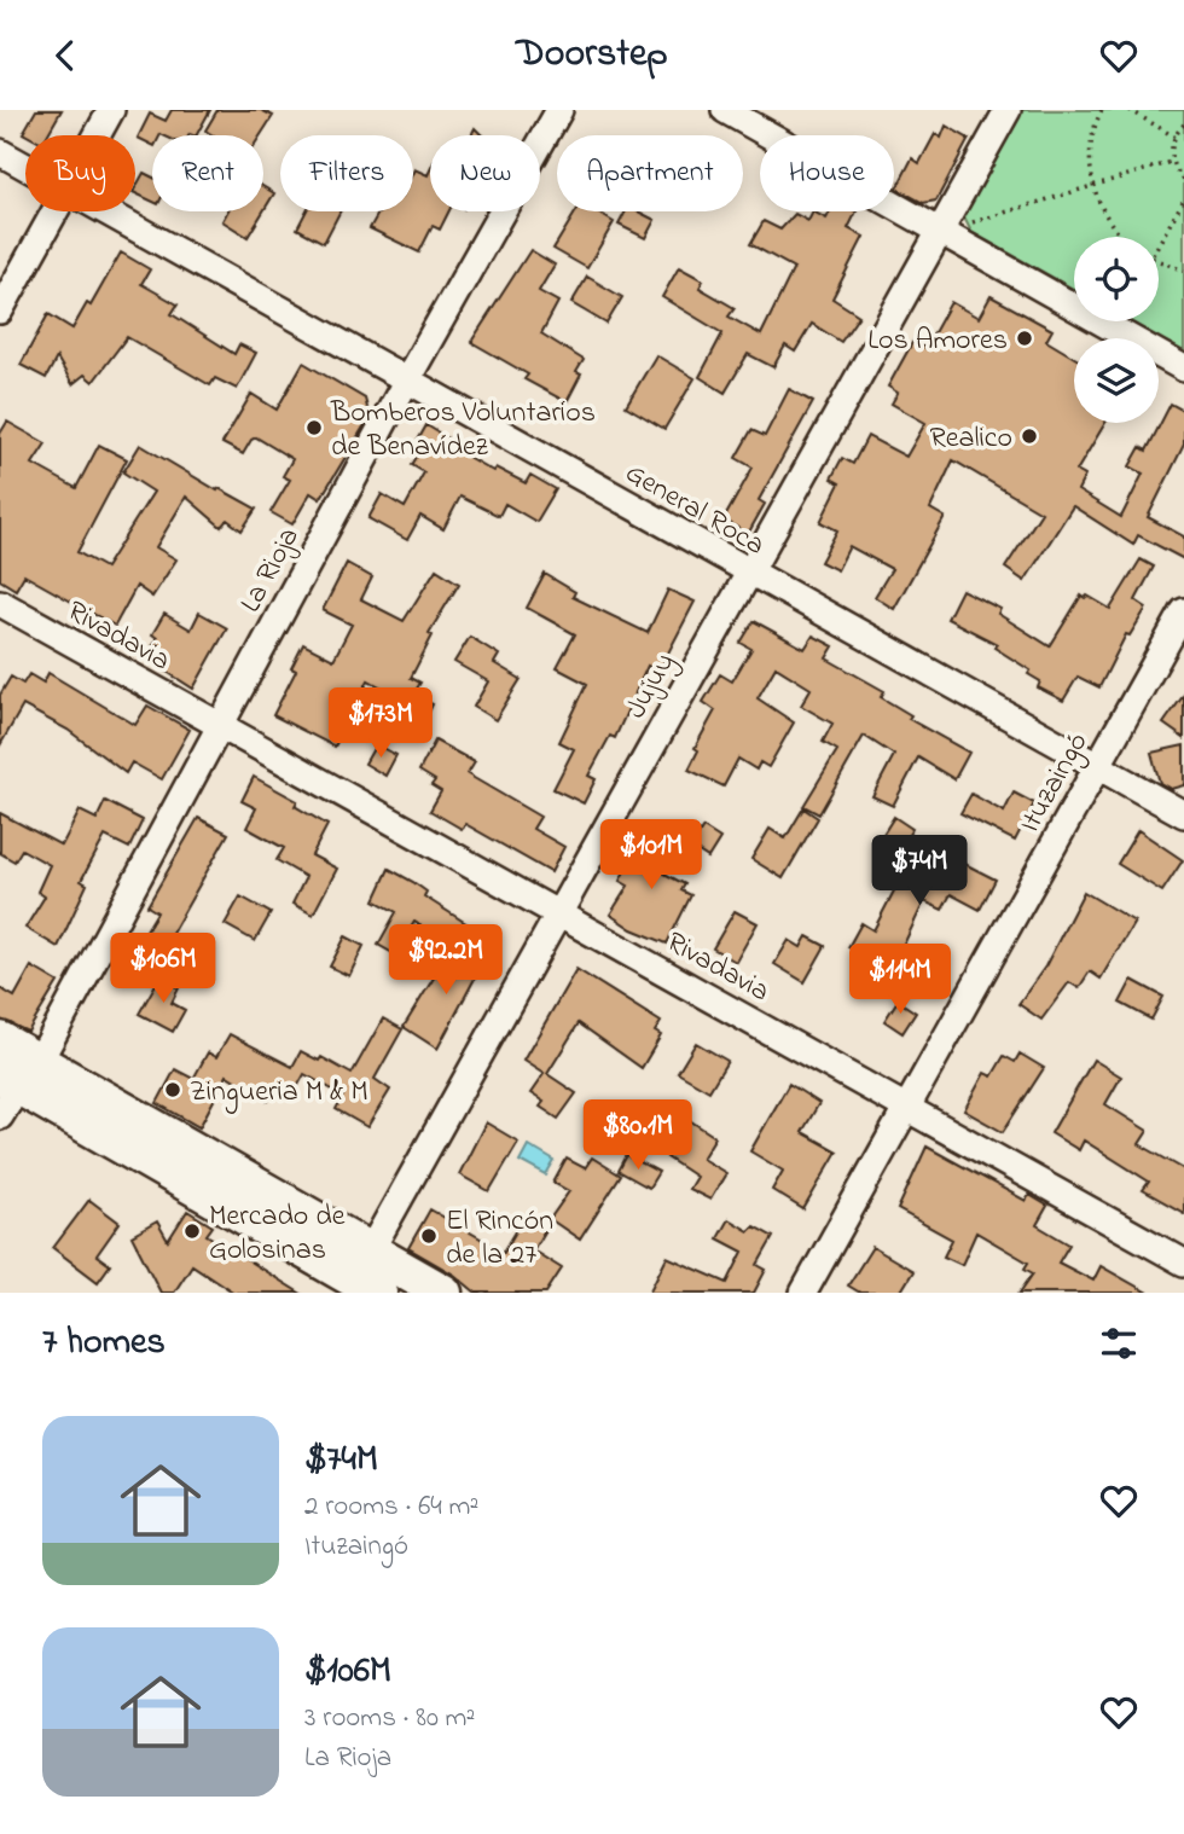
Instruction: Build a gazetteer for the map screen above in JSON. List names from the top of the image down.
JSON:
{
  "streets": {
    "street": [
      "General Roca",
      "La Rioja",
      "Rivadavia",
      "Jujuy",
      "Ituzaingó"
    ]
  },
  "crossings": [
    ["General Roca", "La Rioja"],
    ["General Roca", "Jujuy"],
    ["General Roca", "Ituzaingó"],
    ["La Rioja", "Rivadavia"],
    ["Rivadavia", "Jujuy"],
    ["Rivadavia", "Ituzaingó"]
  ],
  "places": [
    "Los Amores",
    "Bomberos Voluntarios de Benavídez",
    "Realico",
    "Zingueria M & M",
    "Mercado de Golosinas",
    "El Rincón de la 27"
  ],
  "page": {
    "header": "Doorstep",
    "chip": [
      "Buy",
      "Rent",
      "Filters",
      "New",
      "Apartment",
      "House"
    ],
    "price": [
      "$173M",
      "$101M",
      "$74M",
      "$92.2M",
      "$106M",
      "$114M",
      "$80.1M"
    ],
    "heading": "7 homes",
    "list": [
      {
        "name": "$74M",
        "note": "2 rooms · 64 m² · Ituzaingó"
      },
      {
        "name": "$106M",
        "note": "3 rooms · 80 m² · La Rioja"
      }
    ]
  }
}
